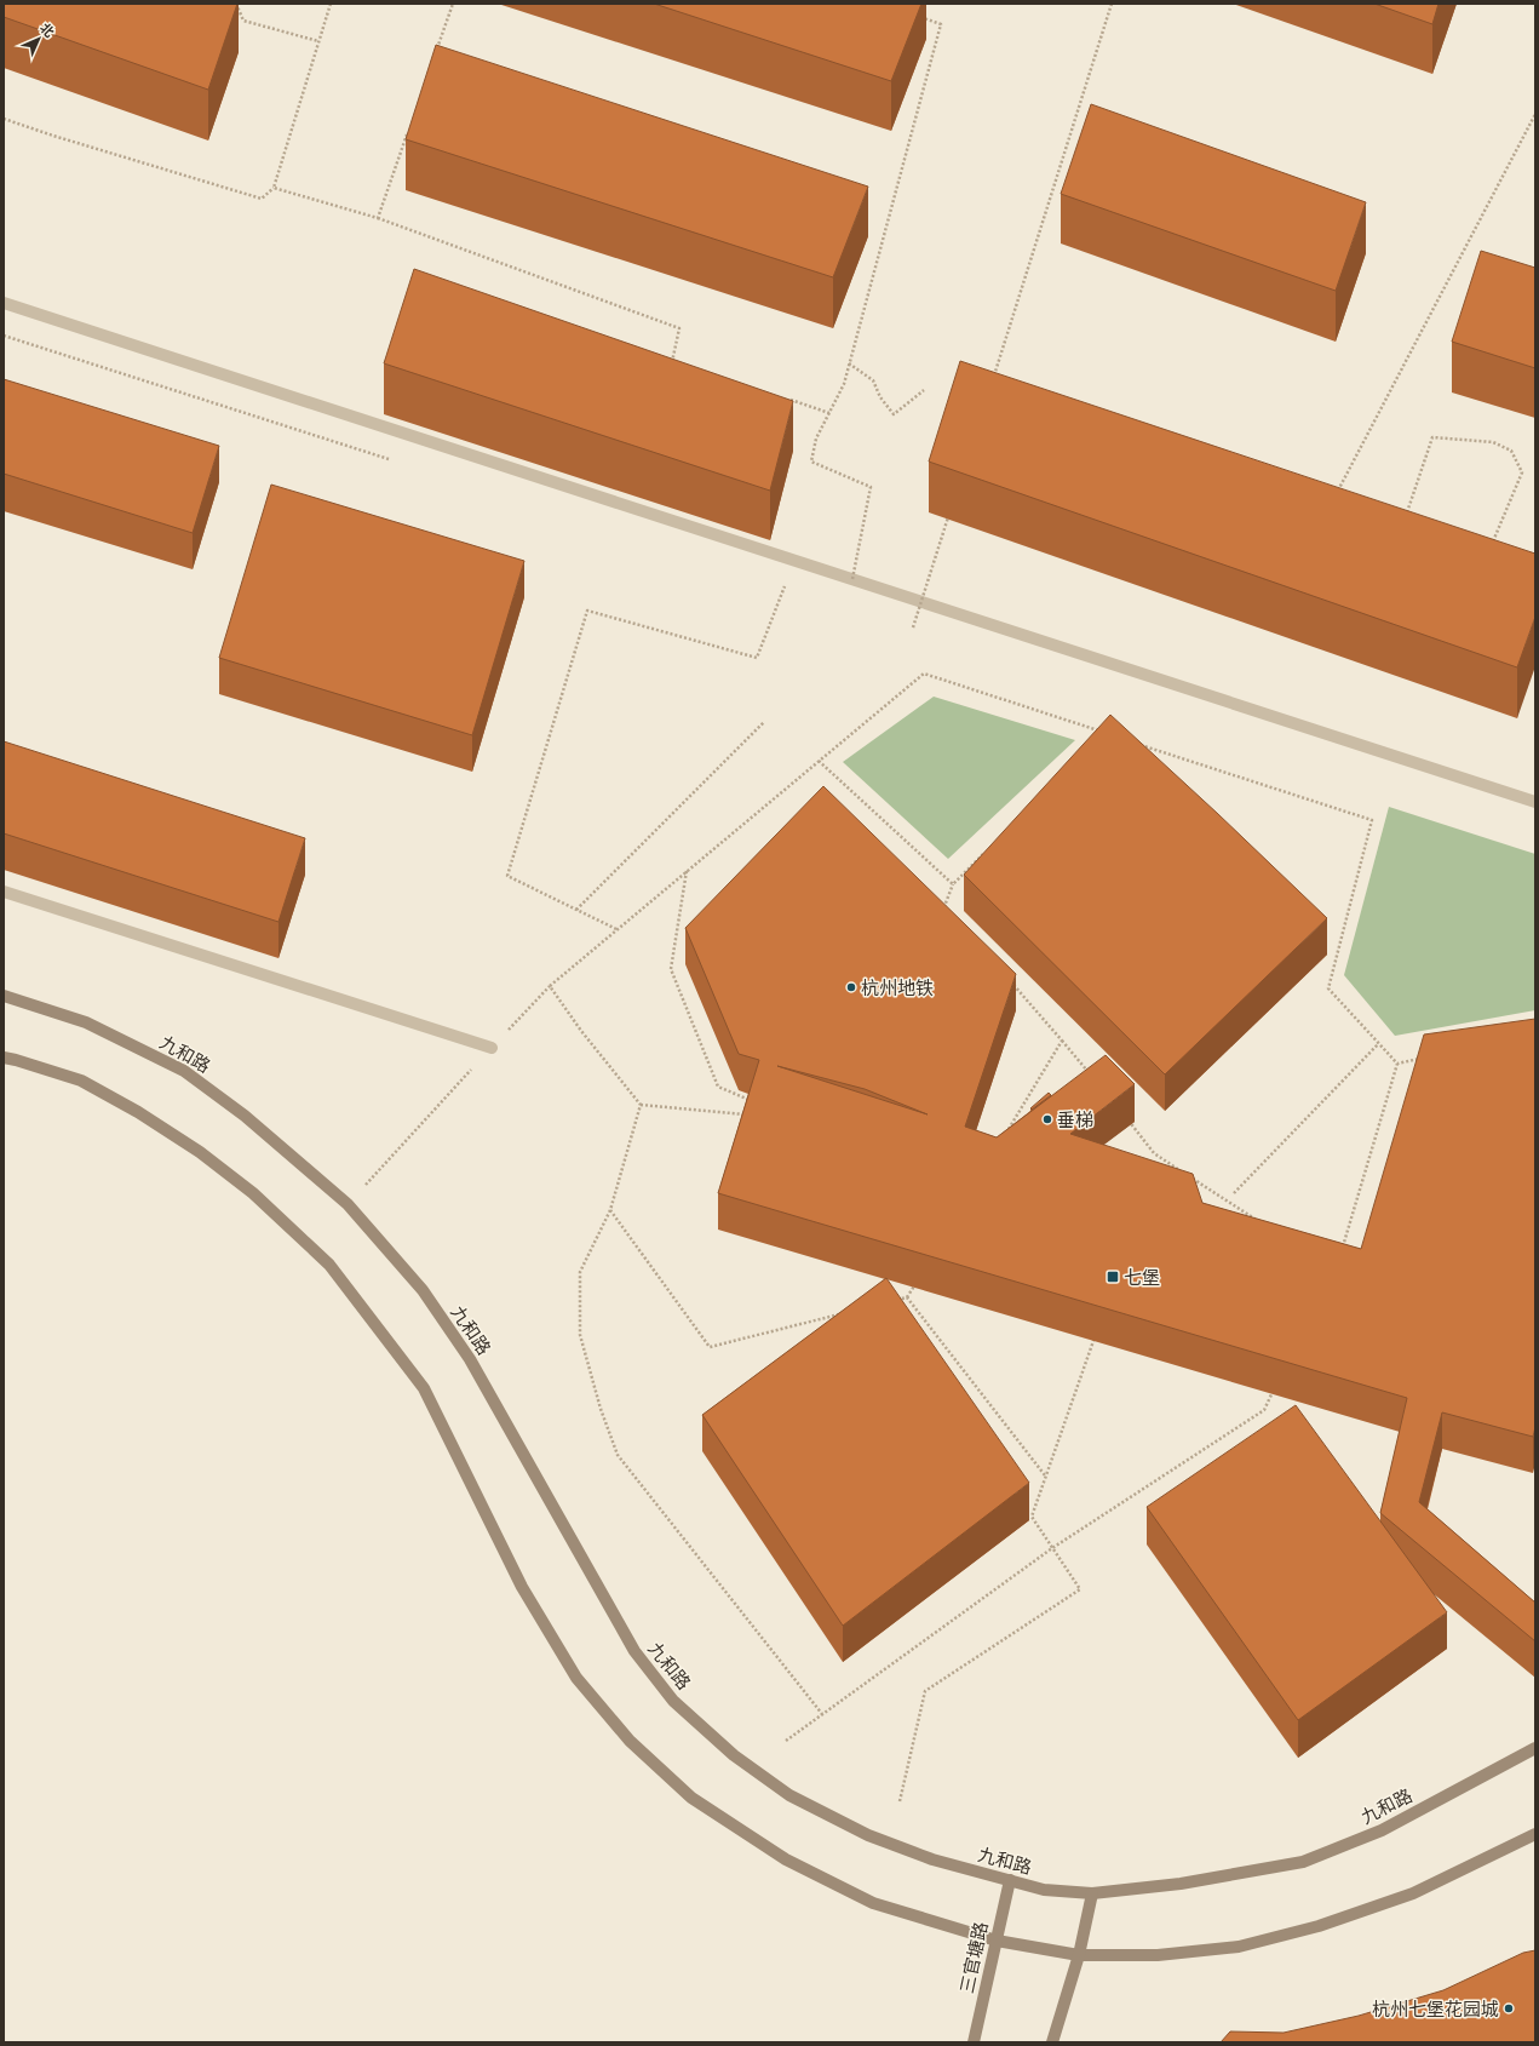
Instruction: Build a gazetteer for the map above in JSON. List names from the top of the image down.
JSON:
{
  "streets": {
    "street": ["九和路", "三官塘路"]
  },
  "crossings": [
    ["九和路", "三官塘路"]
  ],
  "places": {
    "other": ["杭州地铁", "垂梯", "杭州七堡花园城"],
    "transit": ["七堡"]
  },
  "north": "top right"
}
